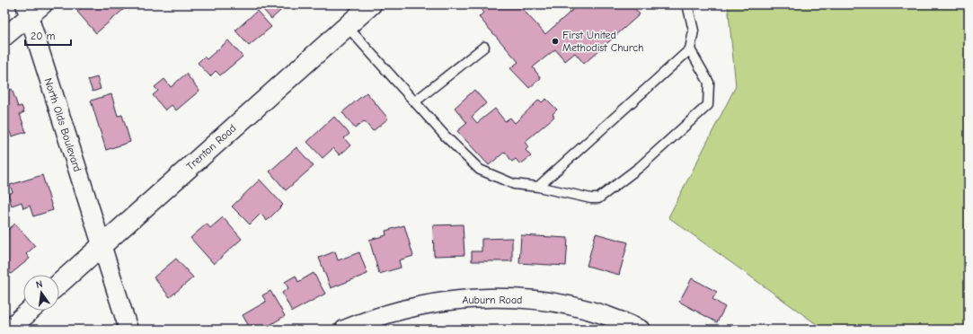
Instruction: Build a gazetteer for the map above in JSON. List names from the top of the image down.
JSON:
{
  "streets": {
    "main road": ["Trenton Road"],
    "street": ["North Olds Boulevard", "Auburn Road"]
  },
  "crossings": [
    ["North Olds Boulevard", "Trenton Road"]
  ],
  "places": ["First United Methodist Church"],
  "scale_bar": "20 m",
  "north": "top"
}
